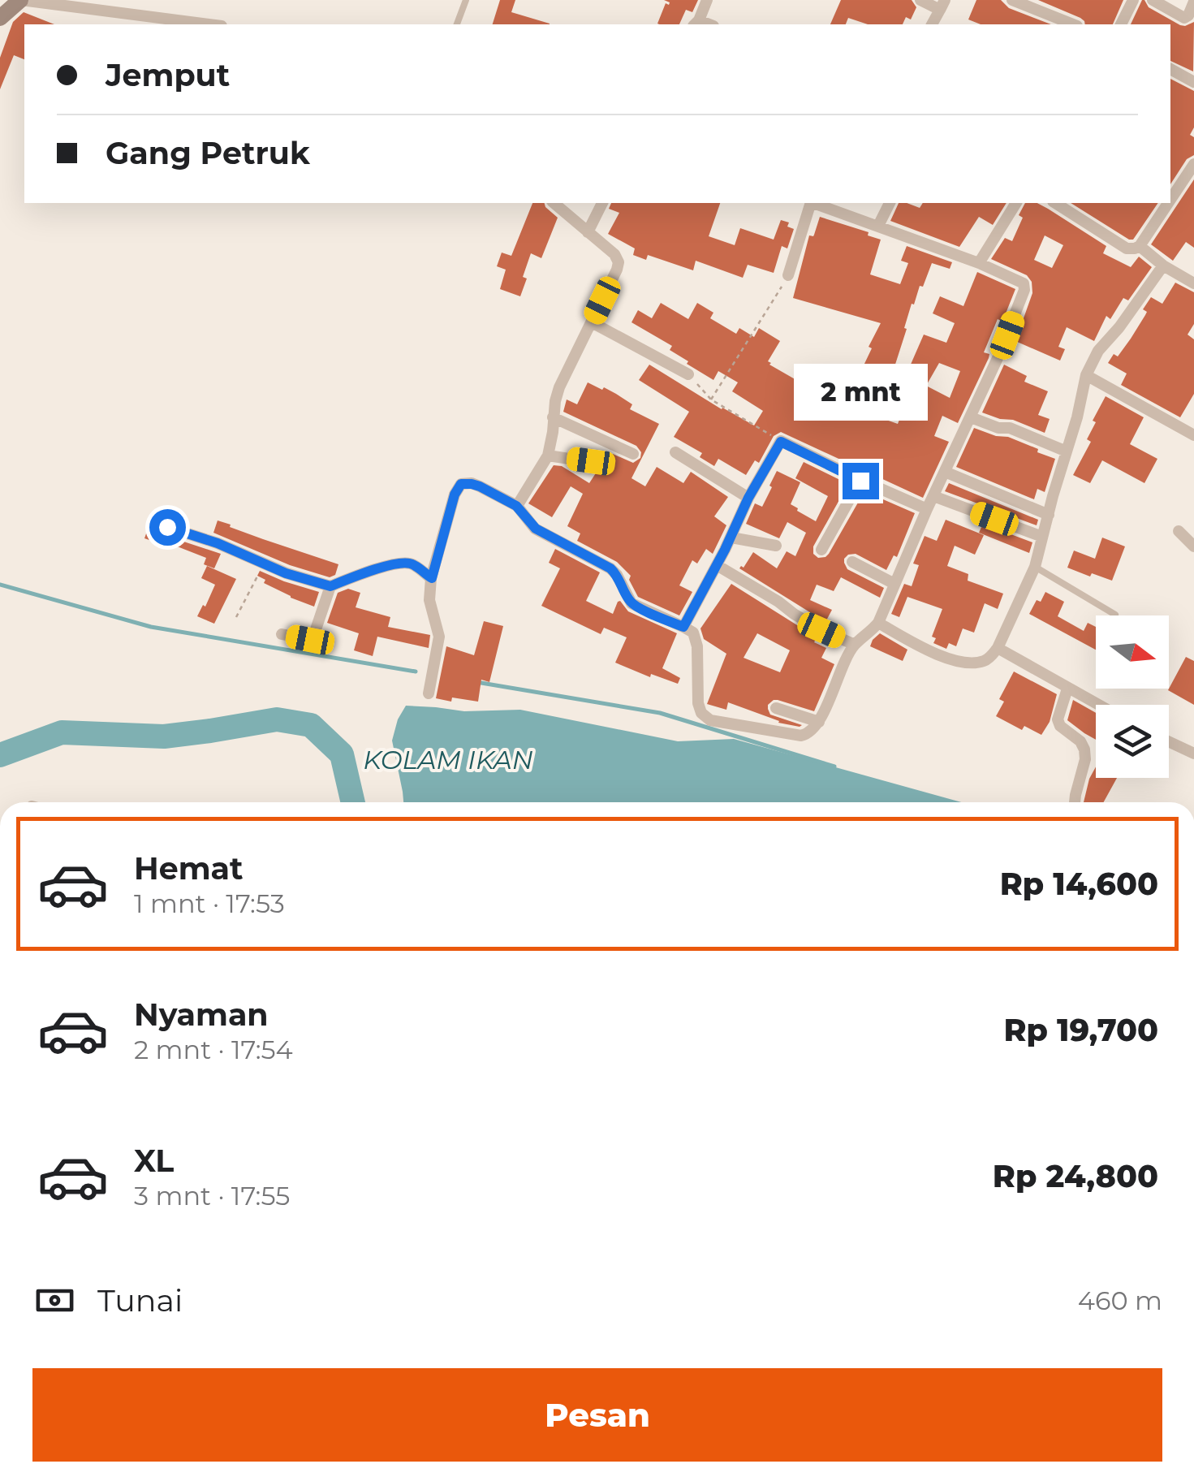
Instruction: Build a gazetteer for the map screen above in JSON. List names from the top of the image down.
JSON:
{
  "water": ["KOLAM IKAN"],
  "north": "right",
  "page": {
    "banner": ["Jemput", "Gang Petruk"],
    "bubble": "2 mnt",
    "list": [
      {
        "name": "Hemat",
        "note": "1 mnt · 17:53",
        "value": "Rp 14,600"
      },
      {
        "name": "Nyaman",
        "note": "2 mnt · 17:54",
        "value": "Rp 19,700"
      },
      {
        "name": "XL",
        "note": "3 mnt · 17:55",
        "value": "Rp 24,800"
      }
    ],
    "pay": ["Tunai", "460 m"],
    "buttons": "Pesan"
  }
}
